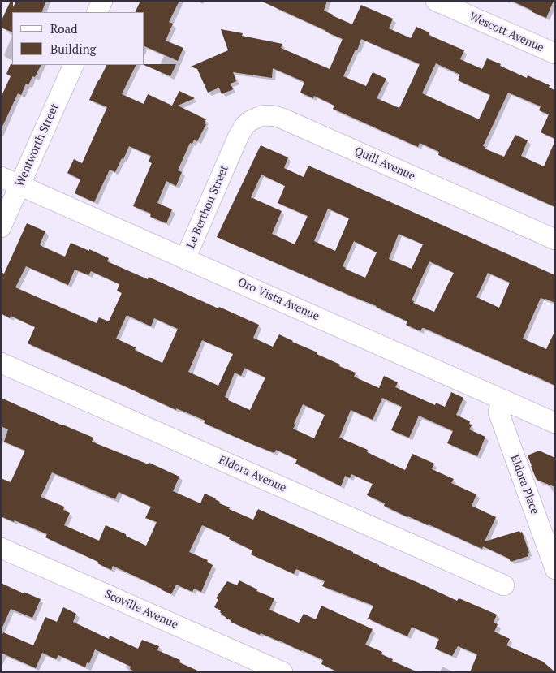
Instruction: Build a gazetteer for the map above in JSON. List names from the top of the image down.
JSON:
{
  "streets": {
    "street": [
      "Wescott Avenue",
      "Wentworth Street",
      "Quill Avenue",
      "Le Berthon Street",
      "Oro Vista Avenue",
      "Eldora Avenue",
      "Eldora Place",
      "Scoville Avenue"
    ]
  },
  "crossings": [
    ["Wentworth Street", "Oro Vista Avenue"],
    ["Quill Avenue", "Le Berthon Street"],
    ["Le Berthon Street", "Oro Vista Avenue"],
    ["Oro Vista Avenue", "Eldora Place"]
  ],
  "legend": ["Road", "Building"]
}
